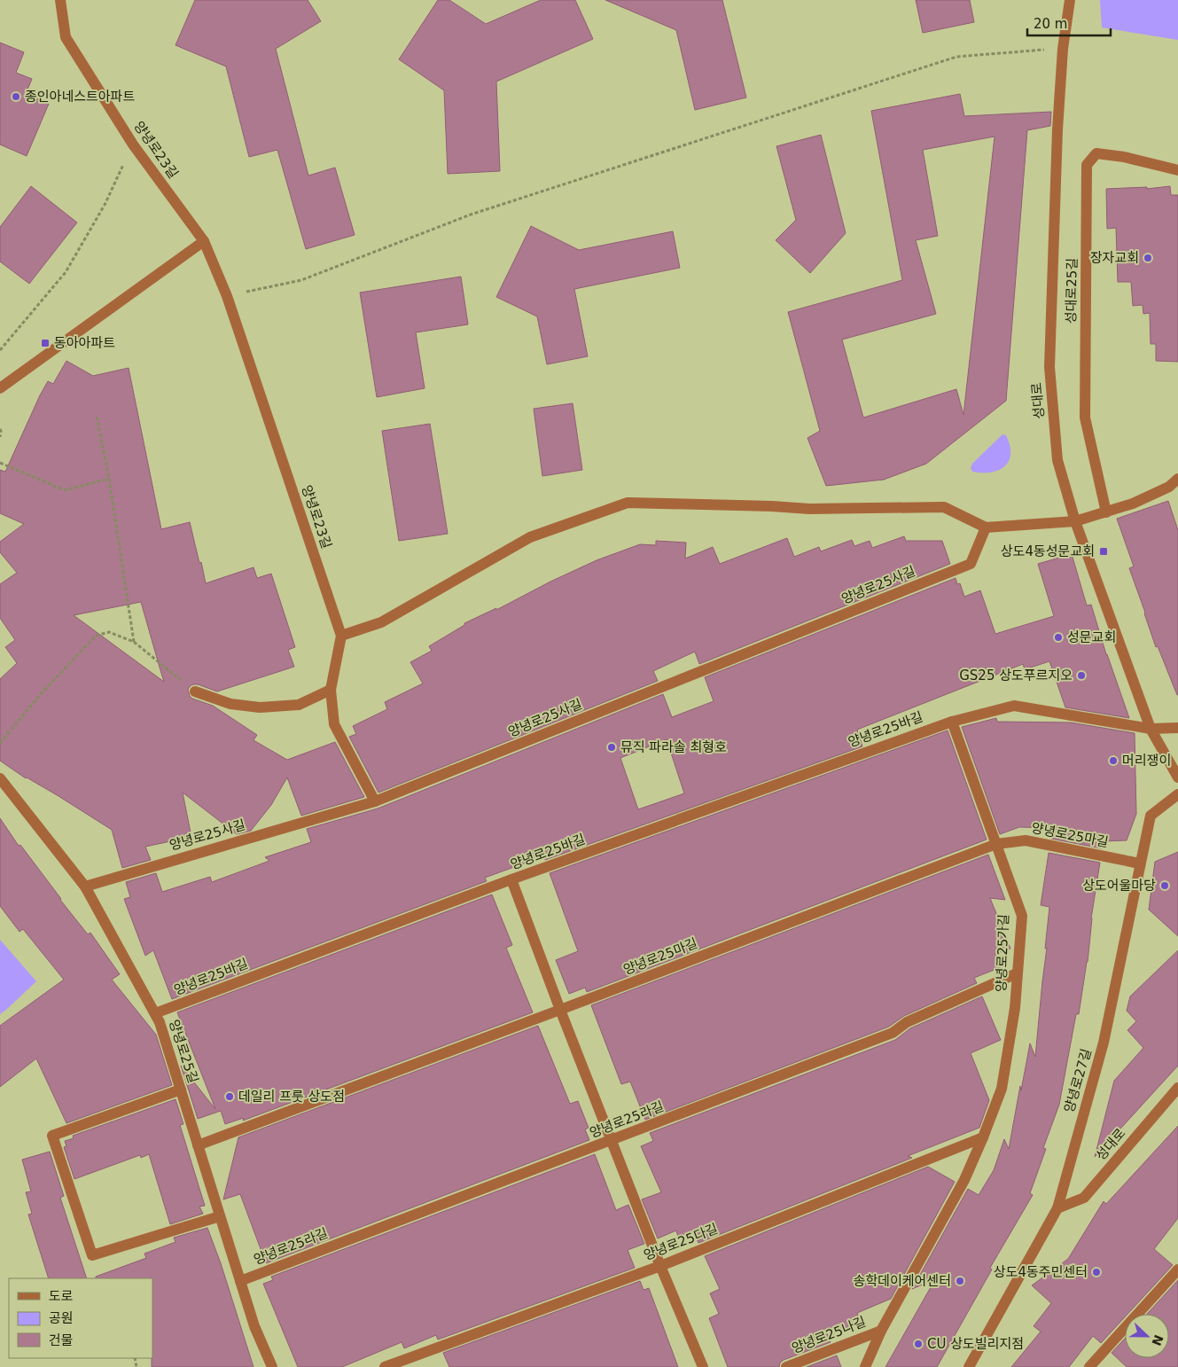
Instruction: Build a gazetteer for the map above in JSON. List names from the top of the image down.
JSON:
{
  "streets": {
    "street": [
      "양녕로23길",
      "성대로25길",
      "성대로",
      "양녕로25사길",
      "양녕로25바길",
      "양녕로25마길",
      "양녕로25가길",
      "양녕로25길",
      "양녕로27길",
      "양녕로25라길",
      "양녕로25다길",
      "양녕로25나길"
    ]
  },
  "crossings": [
    ["양녕로23길", "양녕로25사길"],
    ["성대로", "양녕로27길"],
    ["양녕로25사길", "양녕로25길"],
    ["양녕로25바길", "양녕로25가길"],
    ["양녕로25바길", "양녕로25길"],
    ["양녕로25마길", "양녕로25가길"],
    ["양녕로25마길", "양녕로25길"],
    ["양녕로25마길", "양녕로27길"],
    ["양녕로25가길", "양녕로25라길"],
    ["양녕로25가길", "양녕로25다길"],
    ["양녕로25가길", "양녕로25나길"],
    ["양녕로25길", "양녕로25라길"]
  ],
  "places": {
    "other": [
      "종인아네스트아파트",
      "장자교회",
      "성문교회",
      "GS25 상도푸르지오",
      "뮤직 파라솔 최형호",
      "머리쟁이",
      "상도어울마당",
      "데일리 프룻 상도점",
      "상도4동주민센터",
      "송학데이케어센터",
      "CU 상도빌리지점"
    ],
    "transit": ["동아아파트", "상도4동성문교회"]
  },
  "legend": ["도로", "공원", "건물"],
  "scale_bar": "20 m",
  "north": "right"
}
